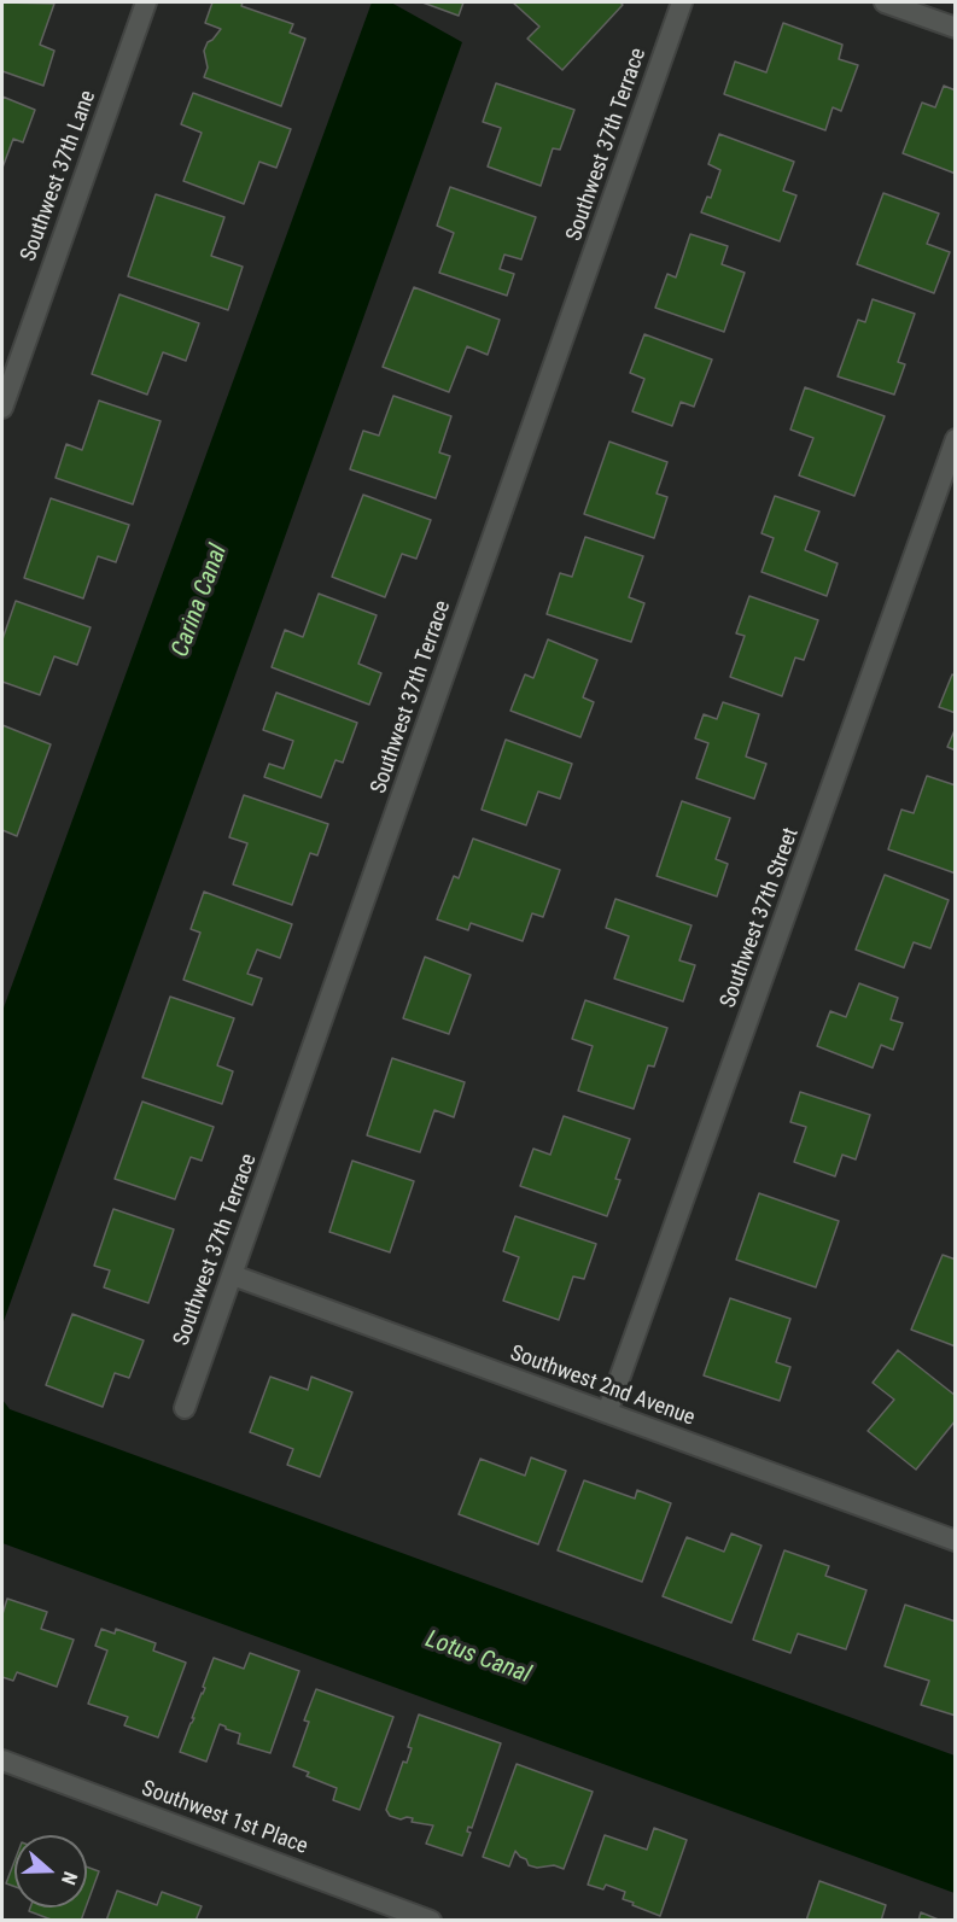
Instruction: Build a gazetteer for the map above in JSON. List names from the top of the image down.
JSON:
{
  "streets": {
    "street": [
      "Southwest 37th Terrace",
      "Southwest 37th Lane",
      "Southwest 37th Street",
      "Southwest 2nd Avenue",
      "Southwest 1st Place"
    ]
  },
  "crossings": [
    ["Southwest 37th Terrace", "Southwest 2nd Avenue"],
    ["Southwest 37th Street", "Southwest 2nd Avenue"]
  ],
  "water": ["Carina Canal", "Lotus Canal"],
  "north": "right"
}
